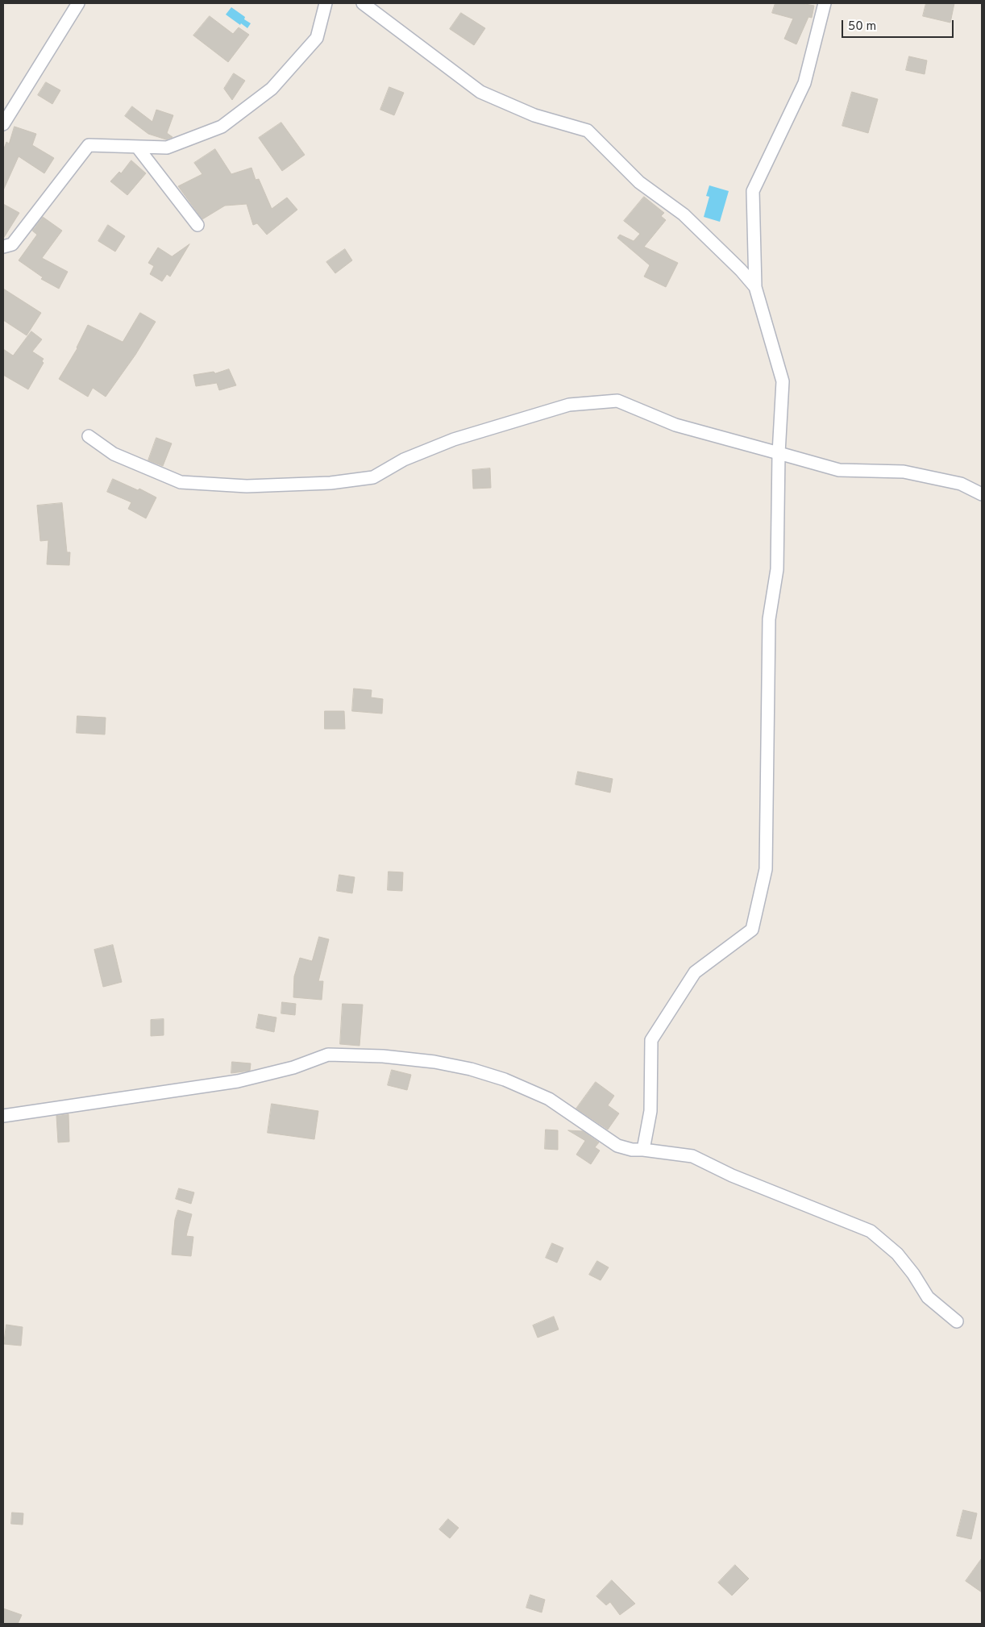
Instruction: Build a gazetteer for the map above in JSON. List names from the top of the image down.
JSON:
{
  "scale_bar": "50 m"
}
